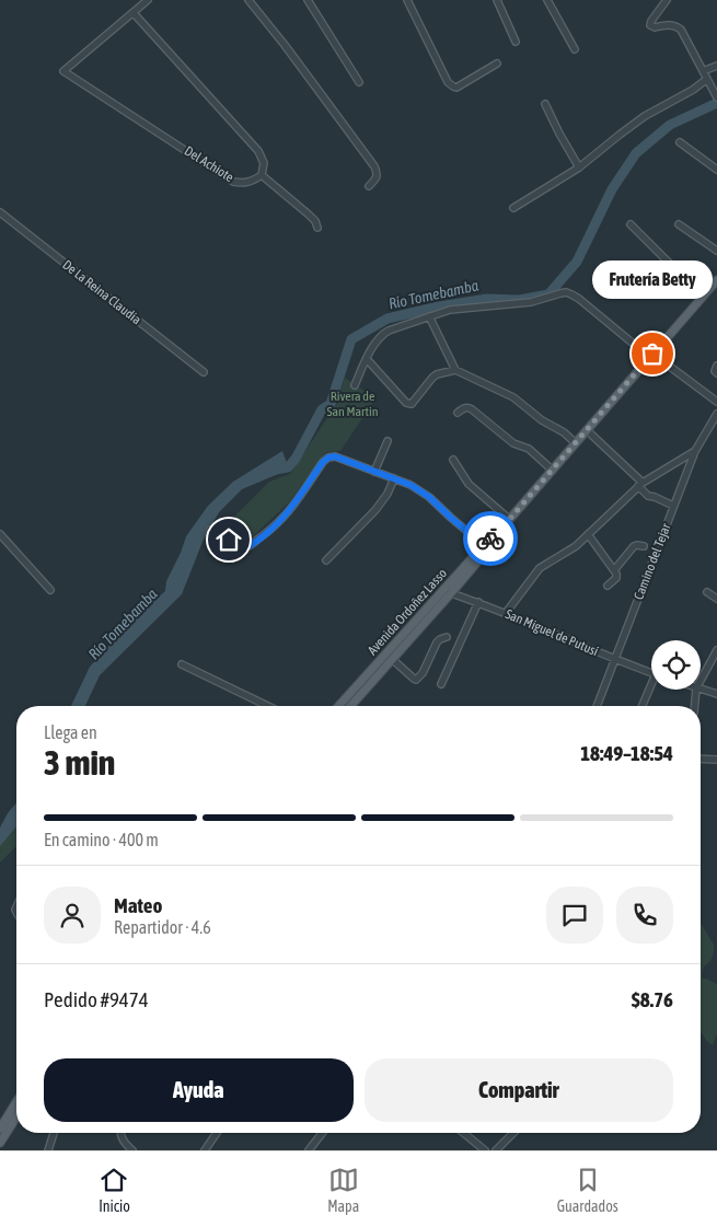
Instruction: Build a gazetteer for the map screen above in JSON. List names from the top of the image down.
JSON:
{
  "streets": {
    "main road": ["Avenida Ordoñez Lasso"],
    "street": [
      "Del Achiote",
      "De La Reina Claudia",
      "Camino del Tejar",
      "San Miguel de Putusí"
    ]
  },
  "crossings": [
    ["Camino del Tejar", "San Miguel de Putusí"],
    ["Avenida Ordoñez Lasso", "San Miguel de Putusí"]
  ],
  "water": ["Río Tomebamba"],
  "parks": ["Rivera de San Martin"],
  "places": ["Frutería Betty"],
  "page": {
    "bubble": "Frutería Betty",
    "heading": ["3 min", "Llega en", "18:49–18:54"],
    "panel": [
      "Mateo",
      "Repartidor · 4.6",
      "Pedido #9474",
      "$8.76"
    ],
    "bar": "En camino · 400 m",
    "buttons": ["Ayuda", "Compartir"],
    "tabs": ["Inicio", "Mapa", "Guardados"]
  }
}
